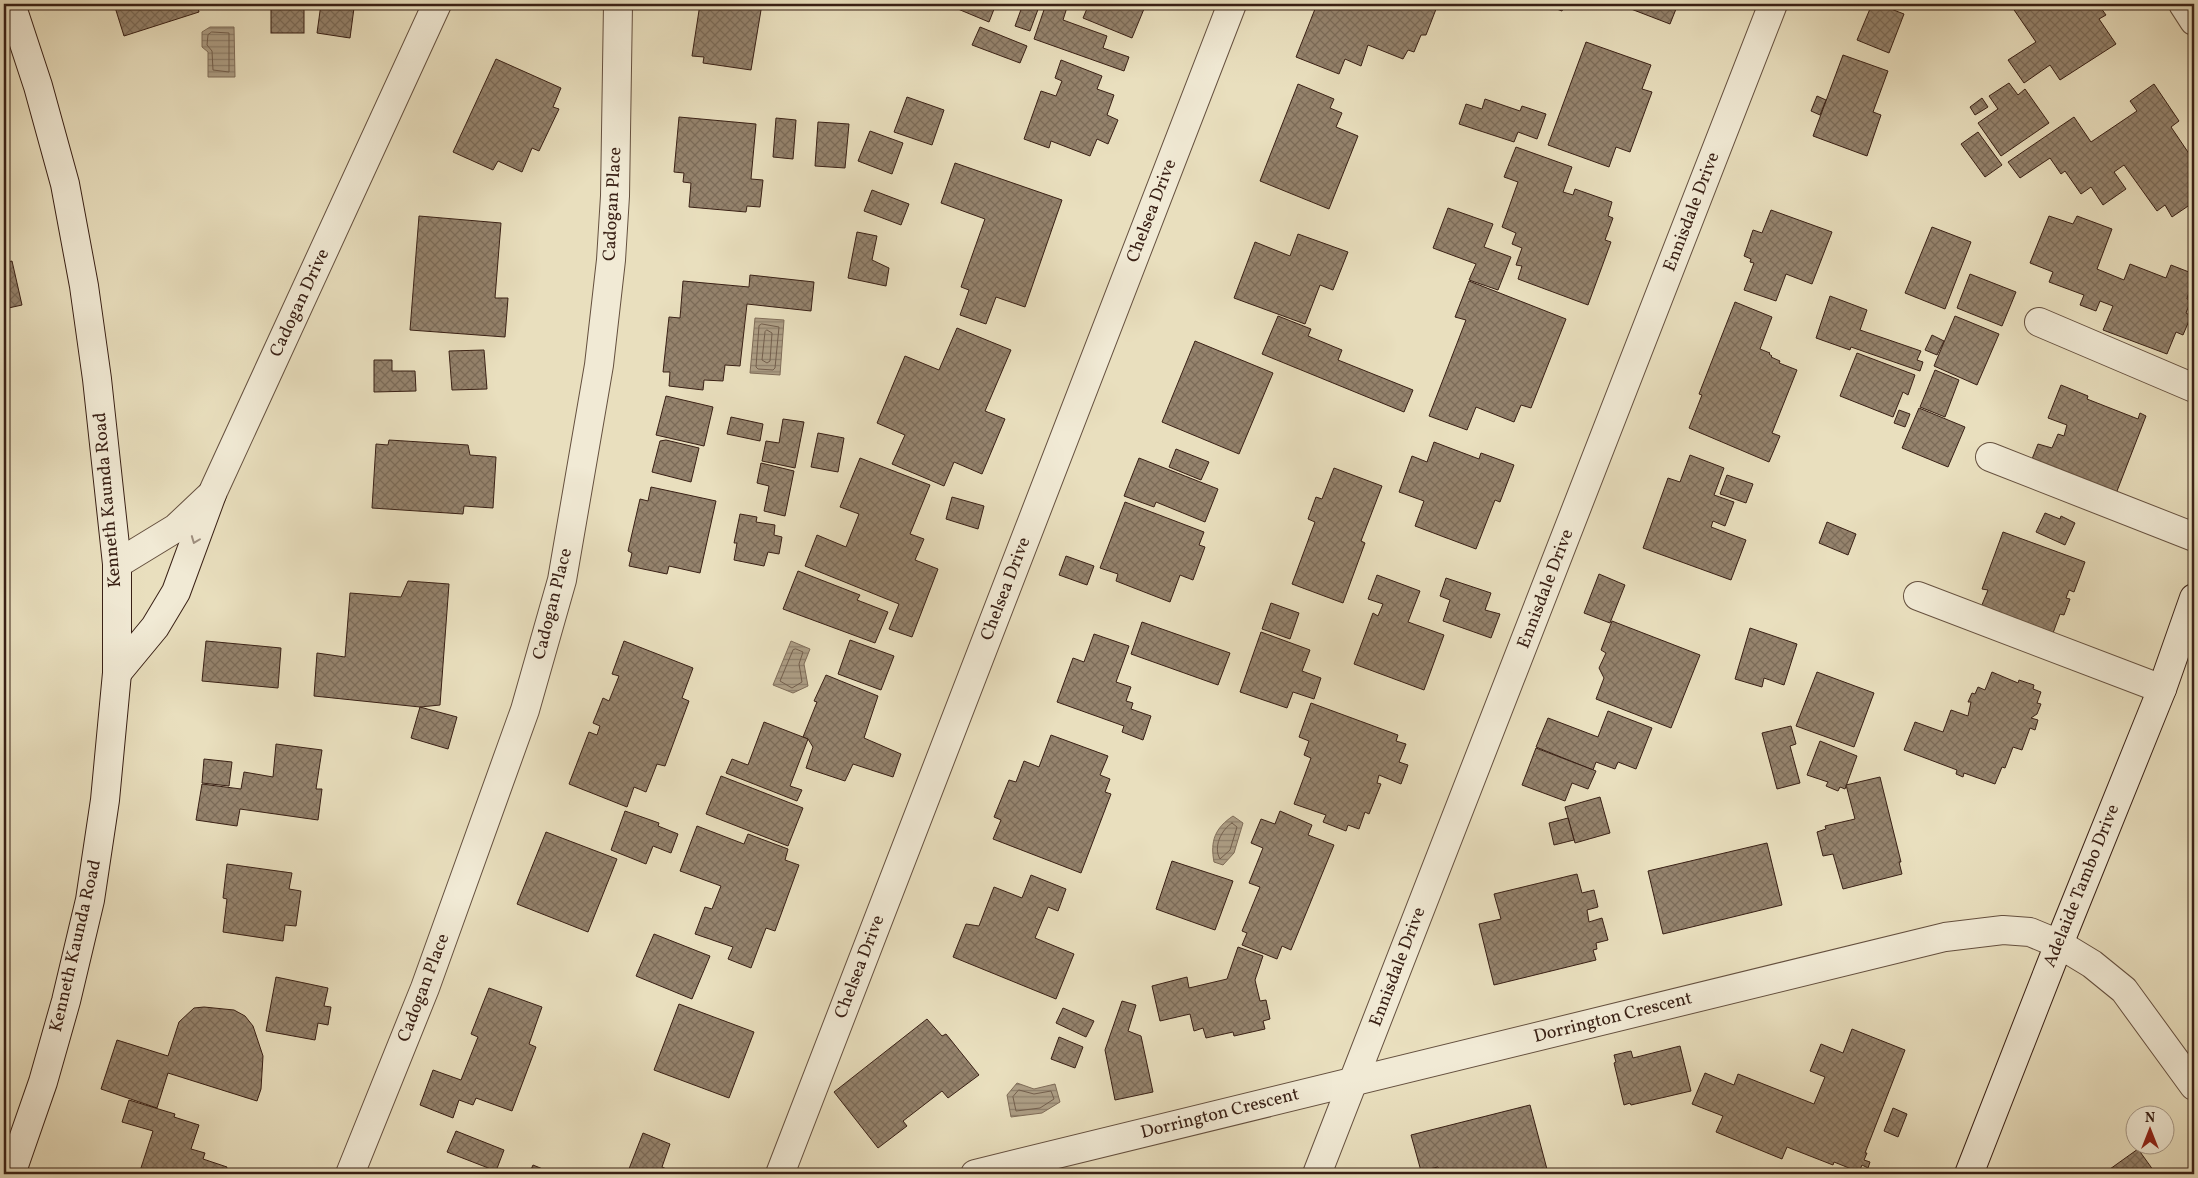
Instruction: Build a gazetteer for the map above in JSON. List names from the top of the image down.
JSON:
{
  "streets": {
    "street": [
      "Cadogan Place",
      "Chelsea Drive",
      "Ennisdale Drive",
      "Cadogan Drive",
      "Kenneth Kaunda Road",
      "Adelaide Tambo Drive",
      "Dorrington Crescent"
    ]
  },
  "crossings": [
    ["Ennisdale Drive", "Dorrington Crescent"],
    ["Cadogan Drive", "Kenneth Kaunda Road"],
    ["Adelaide Tambo Drive", "Dorrington Crescent"]
  ],
  "north": "top"
}
